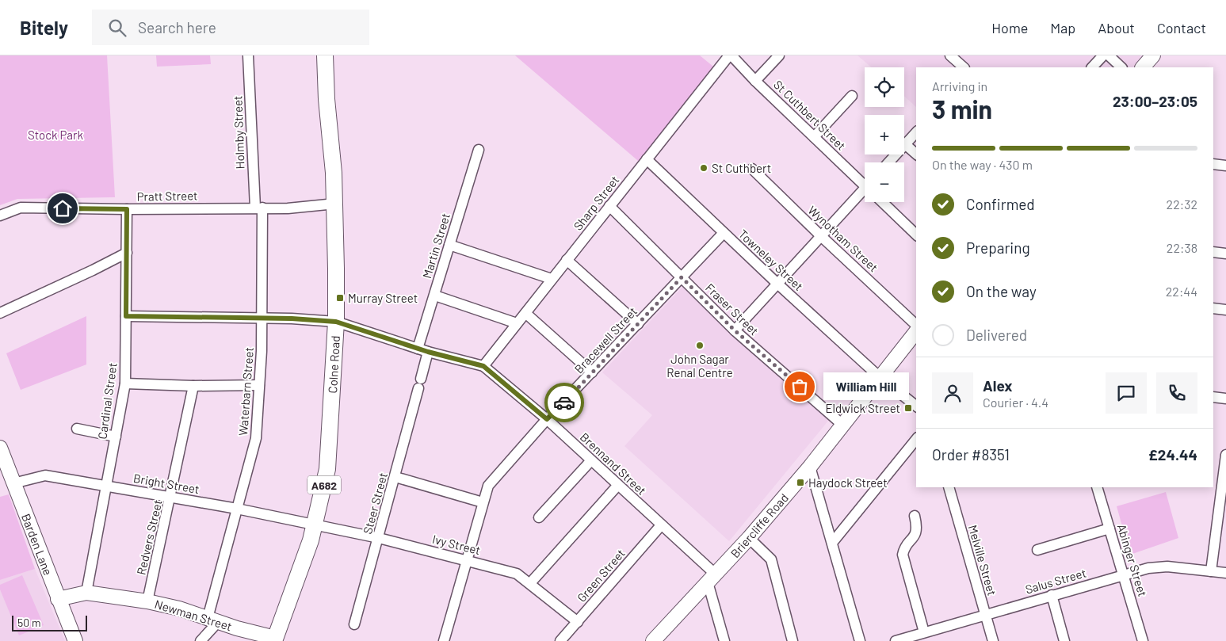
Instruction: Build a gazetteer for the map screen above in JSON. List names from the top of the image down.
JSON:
{
  "streets": {
    "main road": ["Colne Road", "A682"],
    "street": [
      "St Cuthbert Street",
      "Holmby Street",
      "Pratt Street",
      "Sharp Street",
      "Wynotham Street",
      "Martin Street",
      "Towneley Street",
      "Fraser Street",
      "Bracewell Street",
      "Waterbarn Street",
      "Cardinal Street",
      "Brennand Street",
      "Bright Street",
      "Steer Street",
      "Briercliffe Road",
      "Redvers Street",
      "Barden Lane",
      "Ivy Street",
      "Melville Street",
      "Abinger Street",
      "Green Street",
      "Salus Street",
      "Newman Street"
    ]
  },
  "crossings": [
    ["St Cuthbert Street", "Sharp Street"],
    ["Holmby Street", "Pratt Street"],
    ["Holmby Street", "Waterbarn Street"],
    ["Pratt Street", "Colne Road"],
    ["Pratt Street", "Waterbarn Street"],
    ["Pratt Street", "Cardinal Street"],
    ["Sharp Street", "Towneley Street"],
    ["Sharp Street", "Fraser Street"],
    ["Sharp Street", "Brennand Street"],
    ["Martin Street", "Brennand Street"],
    ["Towneley Street", "Bracewell Street"],
    ["Towneley Street", "Briercliffe Road"],
    ["Fraser Street", "Bracewell Street"],
    ["Fraser Street", "Briercliffe Road"],
    ["Bracewell Street", "Brennand Street"],
    ["Bracewell Street", "Ivy Street"],
    ["Colne Road", "Brennand Street"],
    ["Colne Road", "Bright Street"],
    ["Colne Road", "Ivy Street"],
    ["Colne Road", "Newman Street"],
    ["Waterbarn Street", "Bright Street"],
    ["Waterbarn Street", "Newman Street"],
    ["Cardinal Street", "Bright Street"],
    ["Cardinal Street", "Newman Street"],
    ["Brennand Street", "Steer Street"],
    ["Brennand Street", "Briercliffe Road"],
    ["Brennand Street", "Green Street"],
    ["Bright Street", "Redvers Street"],
    ["Bright Street", "Barden Lane"],
    ["Bright Street", "Ivy Street"],
    ["Steer Street", "Ivy Street"],
    ["Redvers Street", "Newman Street"],
    ["Barden Lane", "Newman Street"],
    ["Ivy Street", "Green Street"],
    ["Melville Street", "Salus Street"],
    ["Abinger Street", "Salus Street"]
  ],
  "parks": ["Stock Park"],
  "places": {
    "other": ["St Cuthbert", "John Sagar Renal Centre", "William Hill"],
    "transit": ["Murray Street", "Eldwick Street", "Haydock Street"]
  },
  "scale_bar": "50 m",
  "page": {
    "header": "Bitely",
    "search": "Search here",
    "nav": [
      "Home",
      "Map",
      "About",
      "Contact"
    ],
    "map_buttons": ["+", "−"],
    "heading": ["3 min", "Arriving in", "23:00–23:05"],
    "panel": [
      "Alex",
      "Courier · 4.4",
      "Order #8351",
      "£24.44"
    ],
    "bar": "On the way · 430 m",
    "list": [
      ["Confirmed", "22:32"],
      ["Preparing", "22:38"],
      ["On the way", "22:44"],
      "Delivered"
    ],
    "bubble": "William Hill",
    "scale": "50 m"
  }
}
